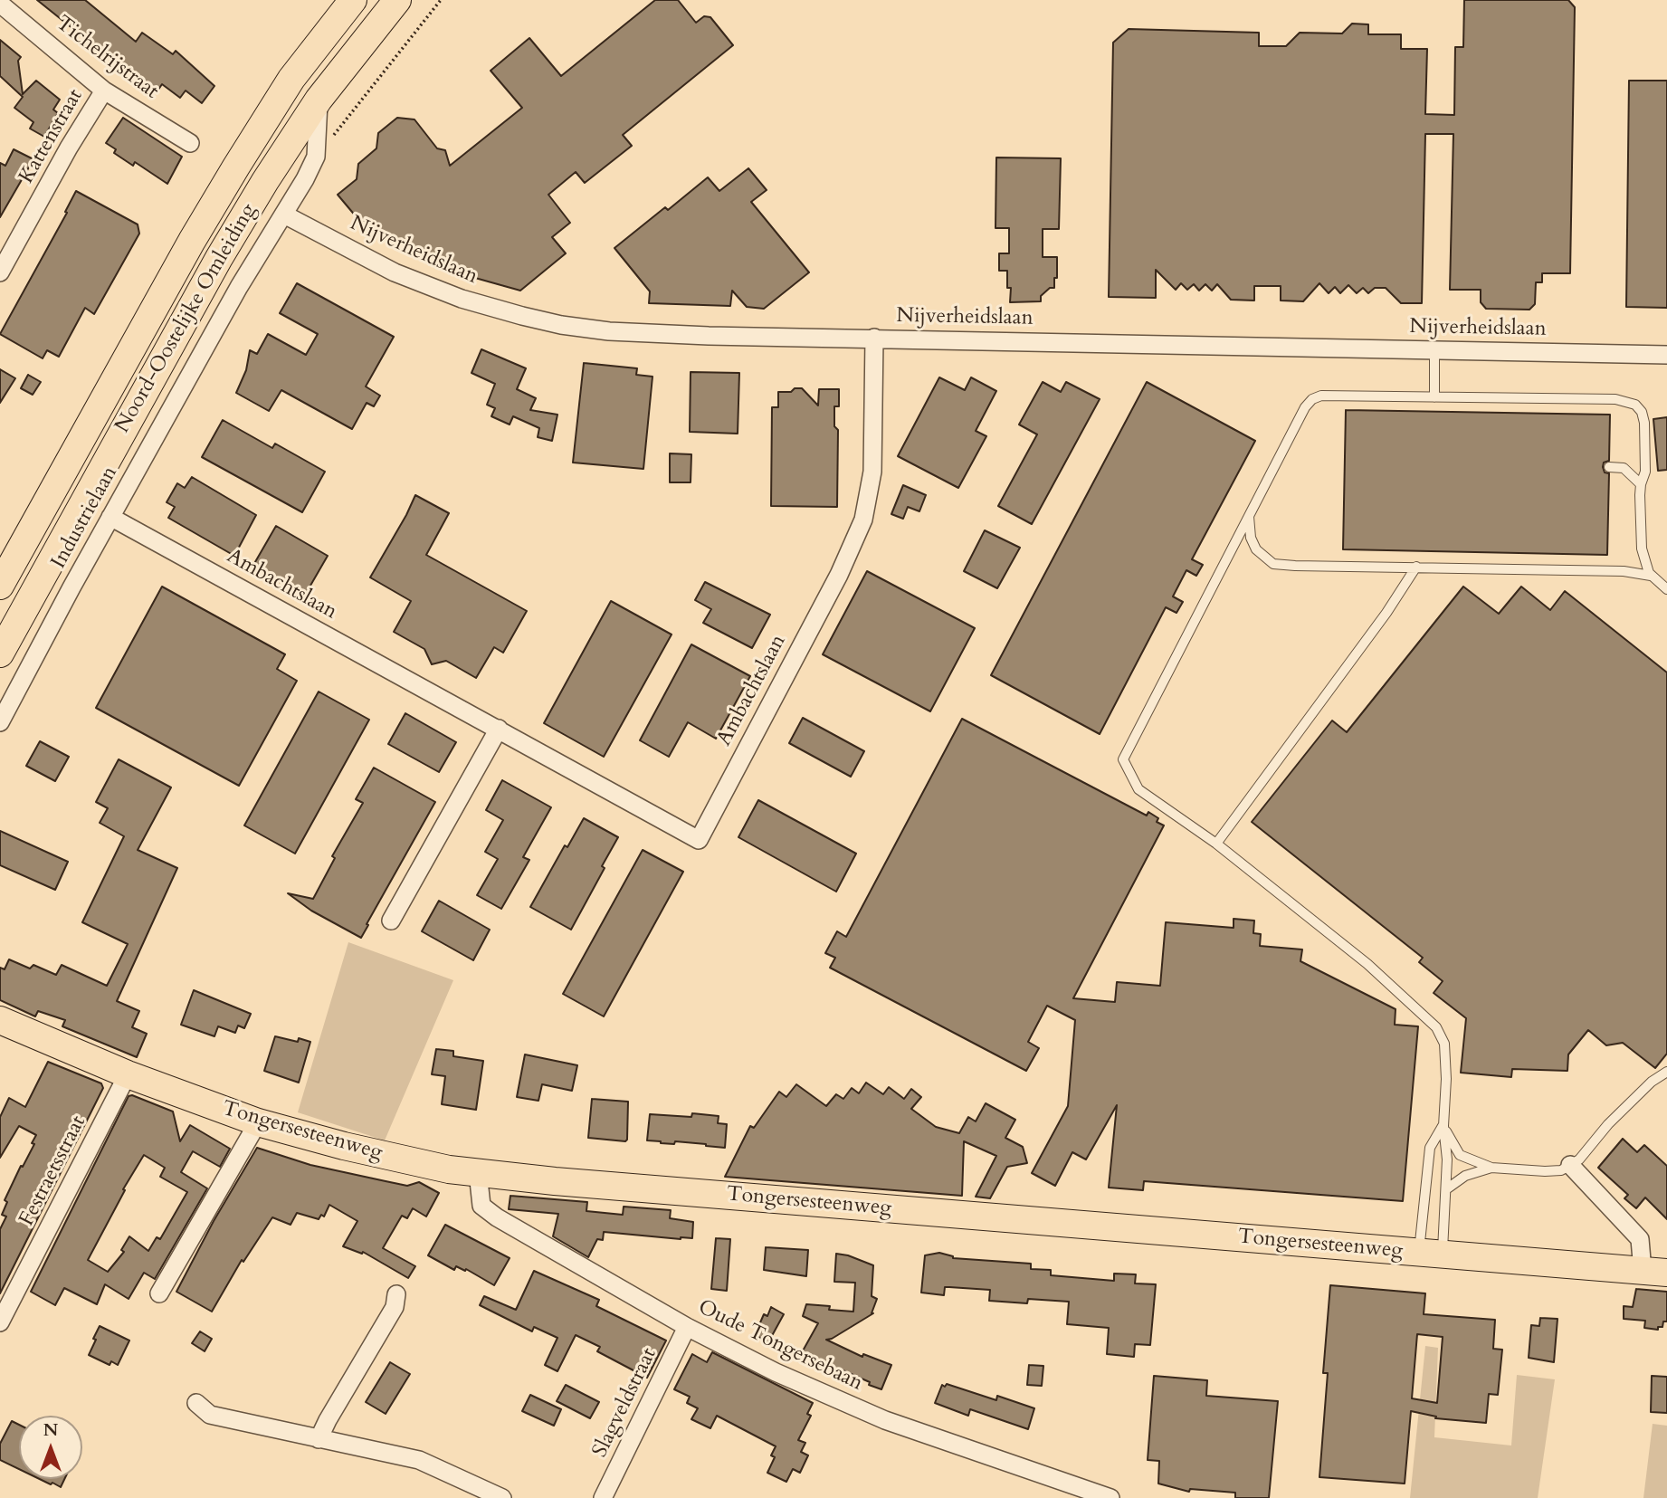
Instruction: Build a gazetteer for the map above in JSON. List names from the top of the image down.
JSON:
{
  "streets": {
    "main road": ["Noord-Oostelijke Omleiding", "Tongersesteenweg"],
    "street": [
      "Tichelrijstraat",
      "Kattenstraat",
      "Nijverheidslaan",
      "Industrielaan",
      "Ambachtslaan",
      "Festraetsstraat",
      "Oude Tongersebaan",
      "Slagveldstraat"
    ]
  },
  "crossings": [
    ["Tichelrijstraat", "Kattenstraat"],
    ["Nijverheidslaan", "Industrielaan"],
    ["Nijverheidslaan", "Ambachtslaan"],
    ["Noord-Oostelijke Omleiding", "Industrielaan"],
    ["Industrielaan", "Ambachtslaan"],
    ["Tongersesteenweg", "Festraetsstraat"],
    ["Tongersesteenweg", "Oude Tongersebaan"],
    ["Oude Tongersebaan", "Slagveldstraat"]
  ],
  "north": "top"
}
